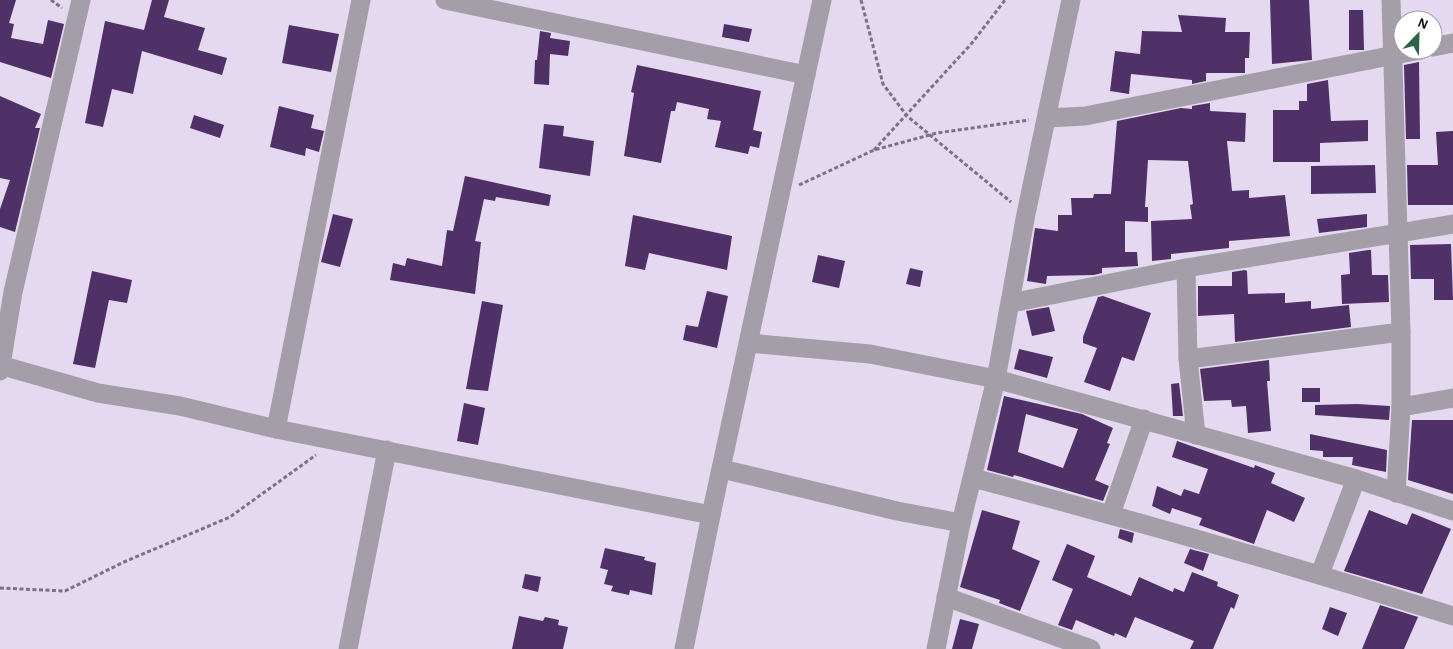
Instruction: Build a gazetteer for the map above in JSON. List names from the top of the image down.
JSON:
{
  "north": "top right"
}
